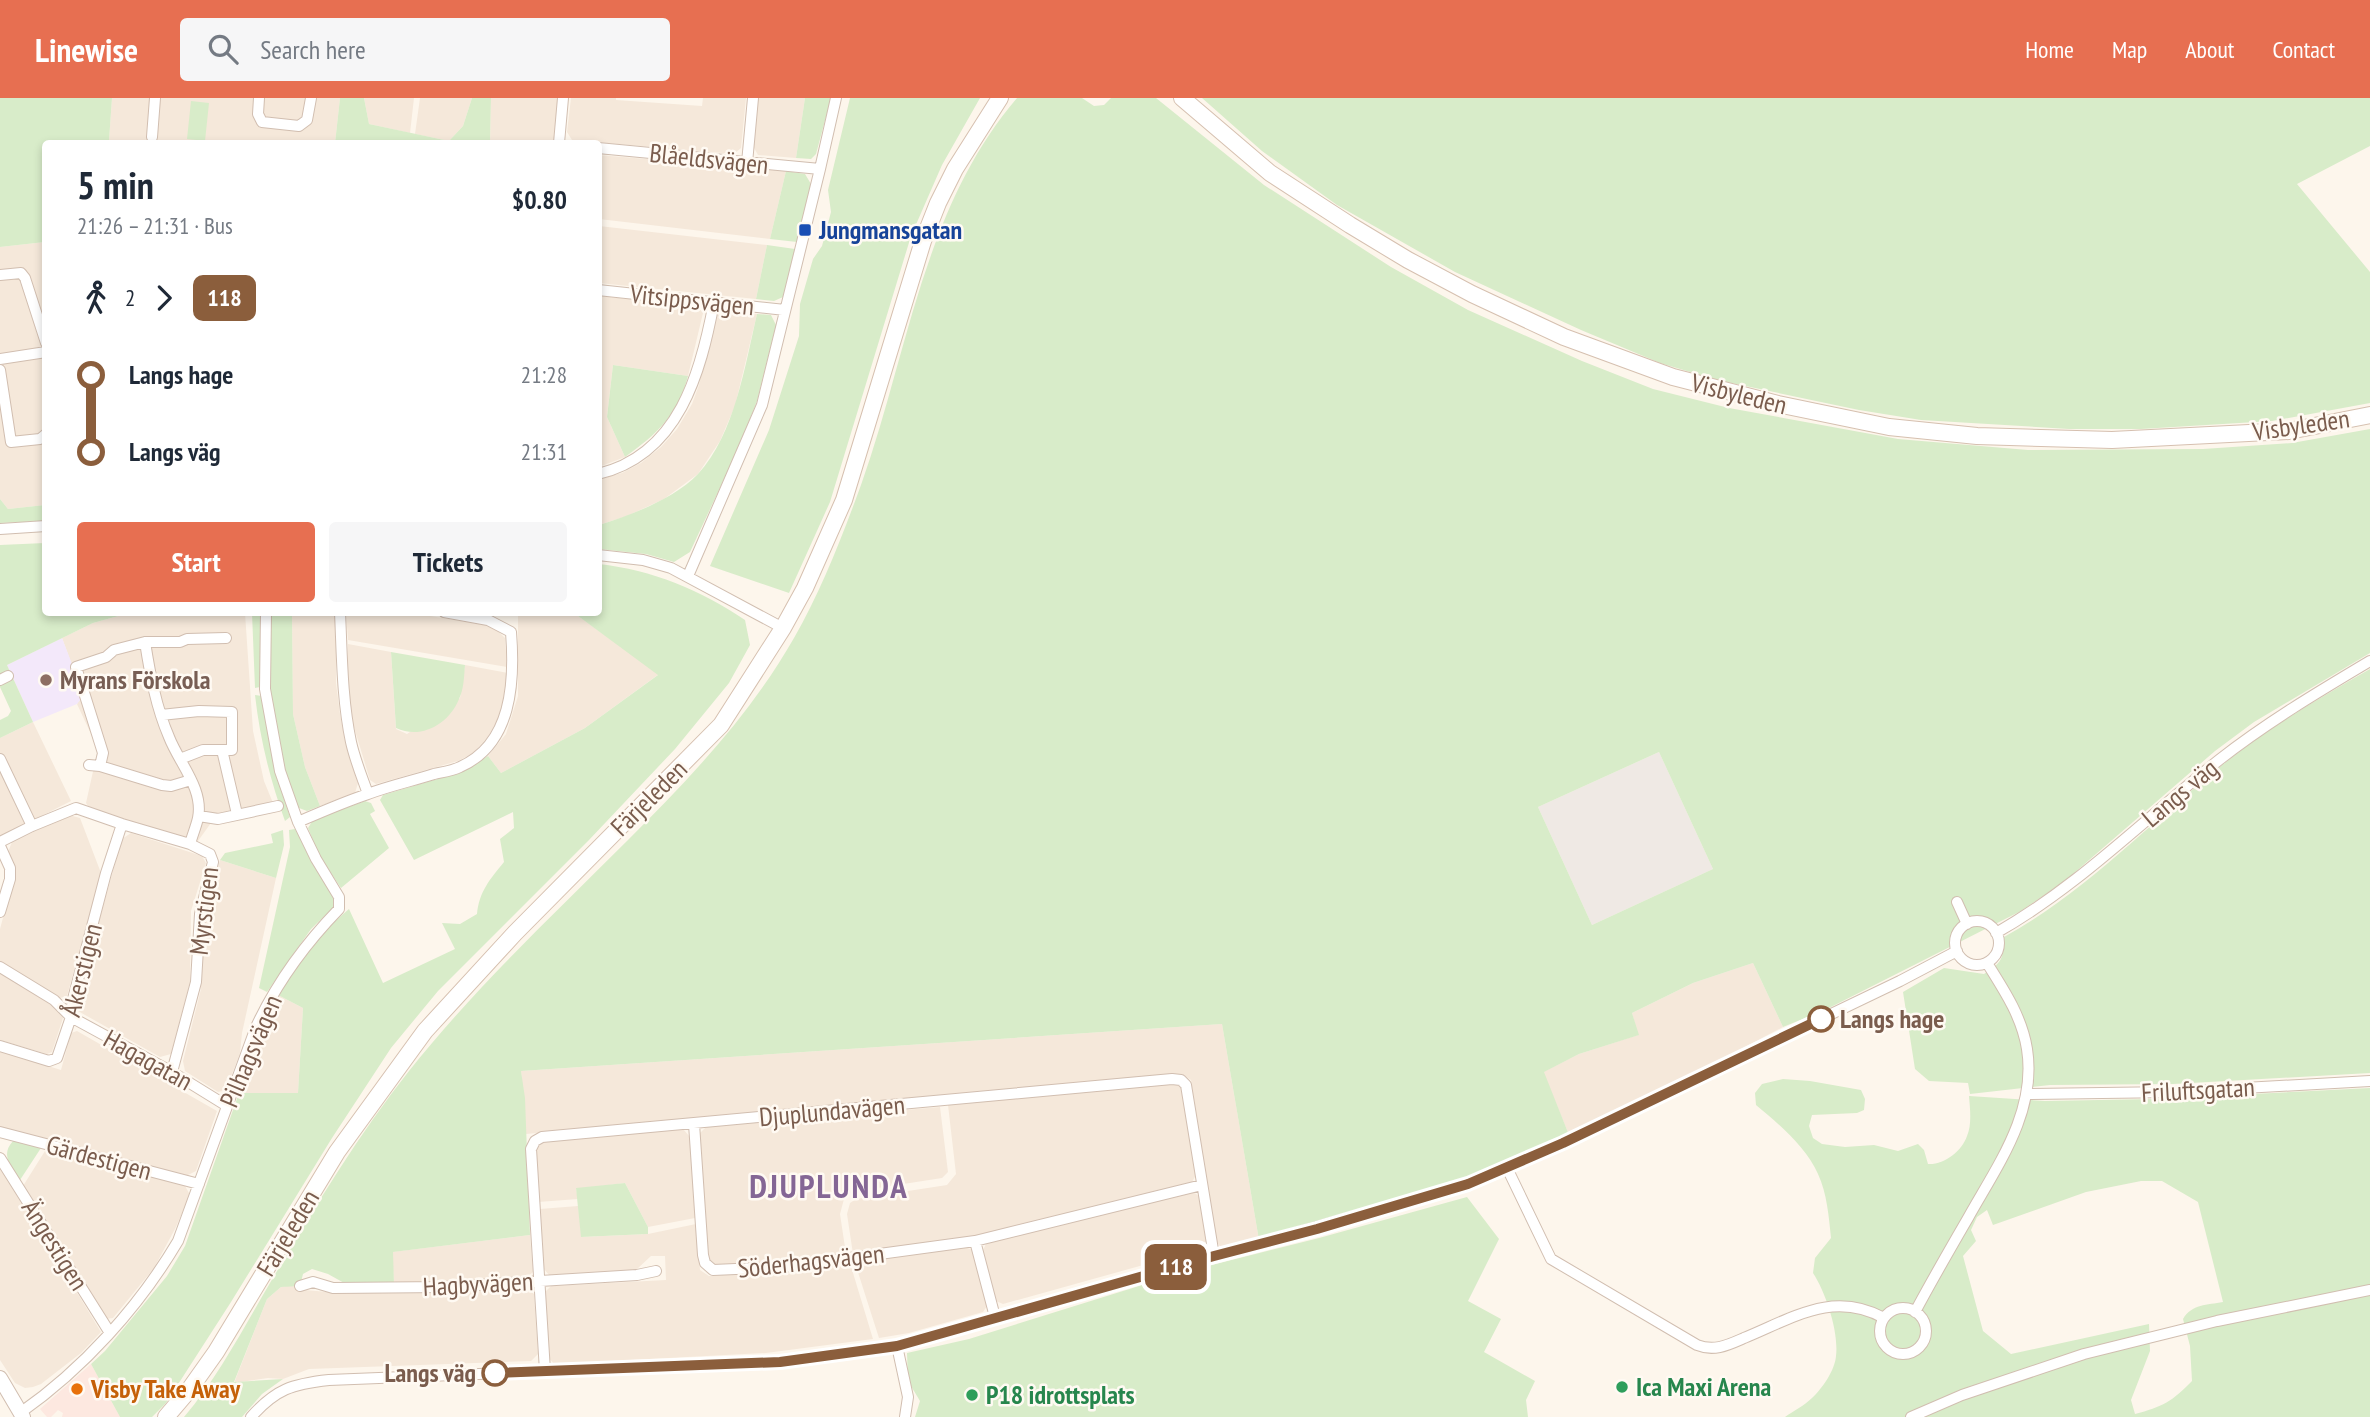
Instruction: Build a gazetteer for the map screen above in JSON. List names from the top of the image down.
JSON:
{
  "streets": {
    "main road": ["Visbyleden", "Färjeleden"],
    "street": [
      "Blåeldsvägen",
      "Vitsippsvägen",
      "Langs väg",
      "Myrstigen",
      "Åkerstigen",
      "Pilhagsvägen",
      "Hagagatan",
      "Friluftsgatan",
      "Djuplundavägen",
      "Gärdestigen",
      "Ängestigen",
      "Söderhagsvägen",
      "Hagbyvägen"
    ]
  },
  "crossings": [
    ["Myrstigen", "Åkerstigen"],
    ["Myrstigen", "Hagagatan"],
    ["Åkerstigen", "Hagagatan"],
    ["Pilhagsvägen", "Hagagatan"],
    ["Pilhagsvägen", "Gärdestigen"],
    ["Pilhagsvägen", "Ängestigen"],
    ["Djuplundavägen", "Söderhagsvägen"],
    ["Djuplundavägen", "Hagbyvägen"]
  ],
  "districts": ["DJUPLUNDA"],
  "places": {
    "transit": ["Jungmansgatan"],
    "other": [
      "Myrans Förskola",
      "Langs hage",
      "Langs väg",
      "Ica Maxi Arena",
      "Visby Take Away",
      "P18 idrottsplats"
    ]
  },
  "lines": ["bus line 118"],
  "page": {
    "header": "Linewise",
    "search": "Search here",
    "nav": [
      "Home",
      "Map",
      "About",
      "Contact"
    ],
    "on_map": "118",
    "heading": ["5 min", "21:26 – 21:31 · Bus", "$0.80"],
    "legs": ["2", "118"],
    "list": [
      {
        "name": "Langs hage",
        "value": "21:28"
      },
      {
        "name": "Langs väg",
        "value": "21:31"
      }
    ],
    "buttons": ["Start", "Tickets"]
  }
}
